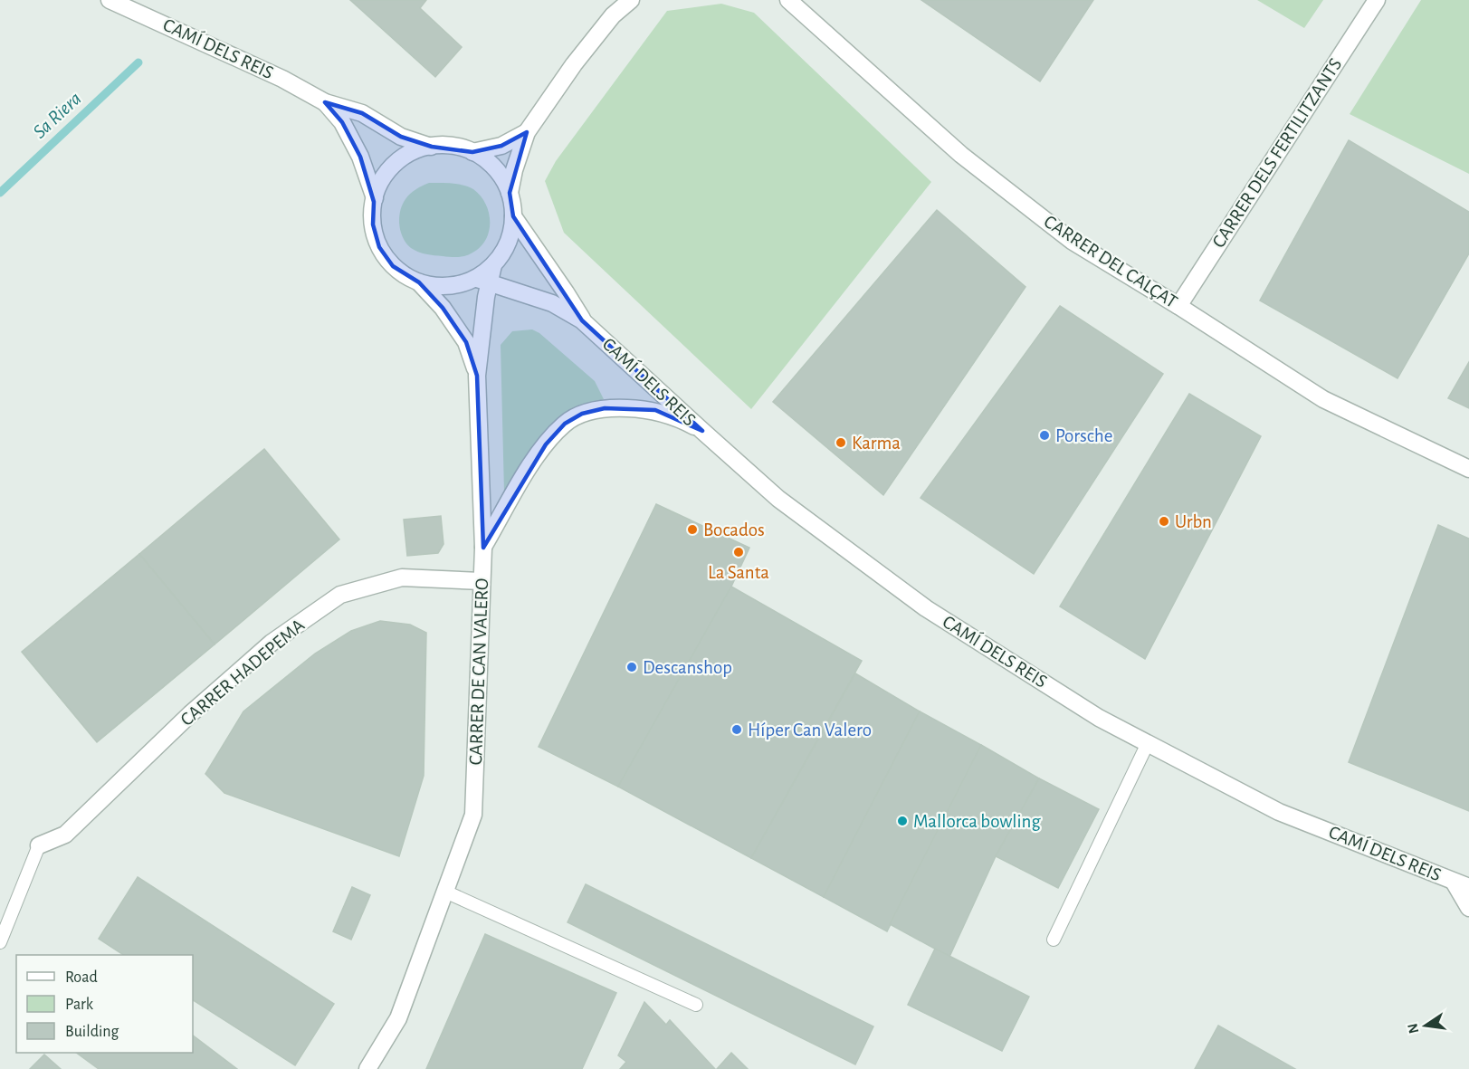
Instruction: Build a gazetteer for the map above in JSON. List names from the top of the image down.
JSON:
{
  "streets": {
    "street": [
      "CAMÍ DELS REIS",
      "CARRER DELS FERTILITZANTS",
      "CARRER DEL CALÇAT",
      "CARRER DE CAN VALERO",
      "CARRER HADEPEMA"
    ]
  },
  "crossings": [
    ["CAMÍ DELS REIS", "CARRER DE CAN VALERO"],
    ["CARRER DELS FERTILITZANTS", "CARRER DEL CALÇAT"],
    ["CARRER DE CAN VALERO", "CARRER HADEPEMA"]
  ],
  "water": ["Sa Riera"],
  "places": [
    "Porsche",
    "Karma",
    "Urbn",
    "Bocados",
    "La Santa",
    "Descanshop",
    "Híper Can Valero",
    "Mallorca bowling"
  ],
  "legend": ["Road", "Park", "Building"],
  "north": "left"
}
